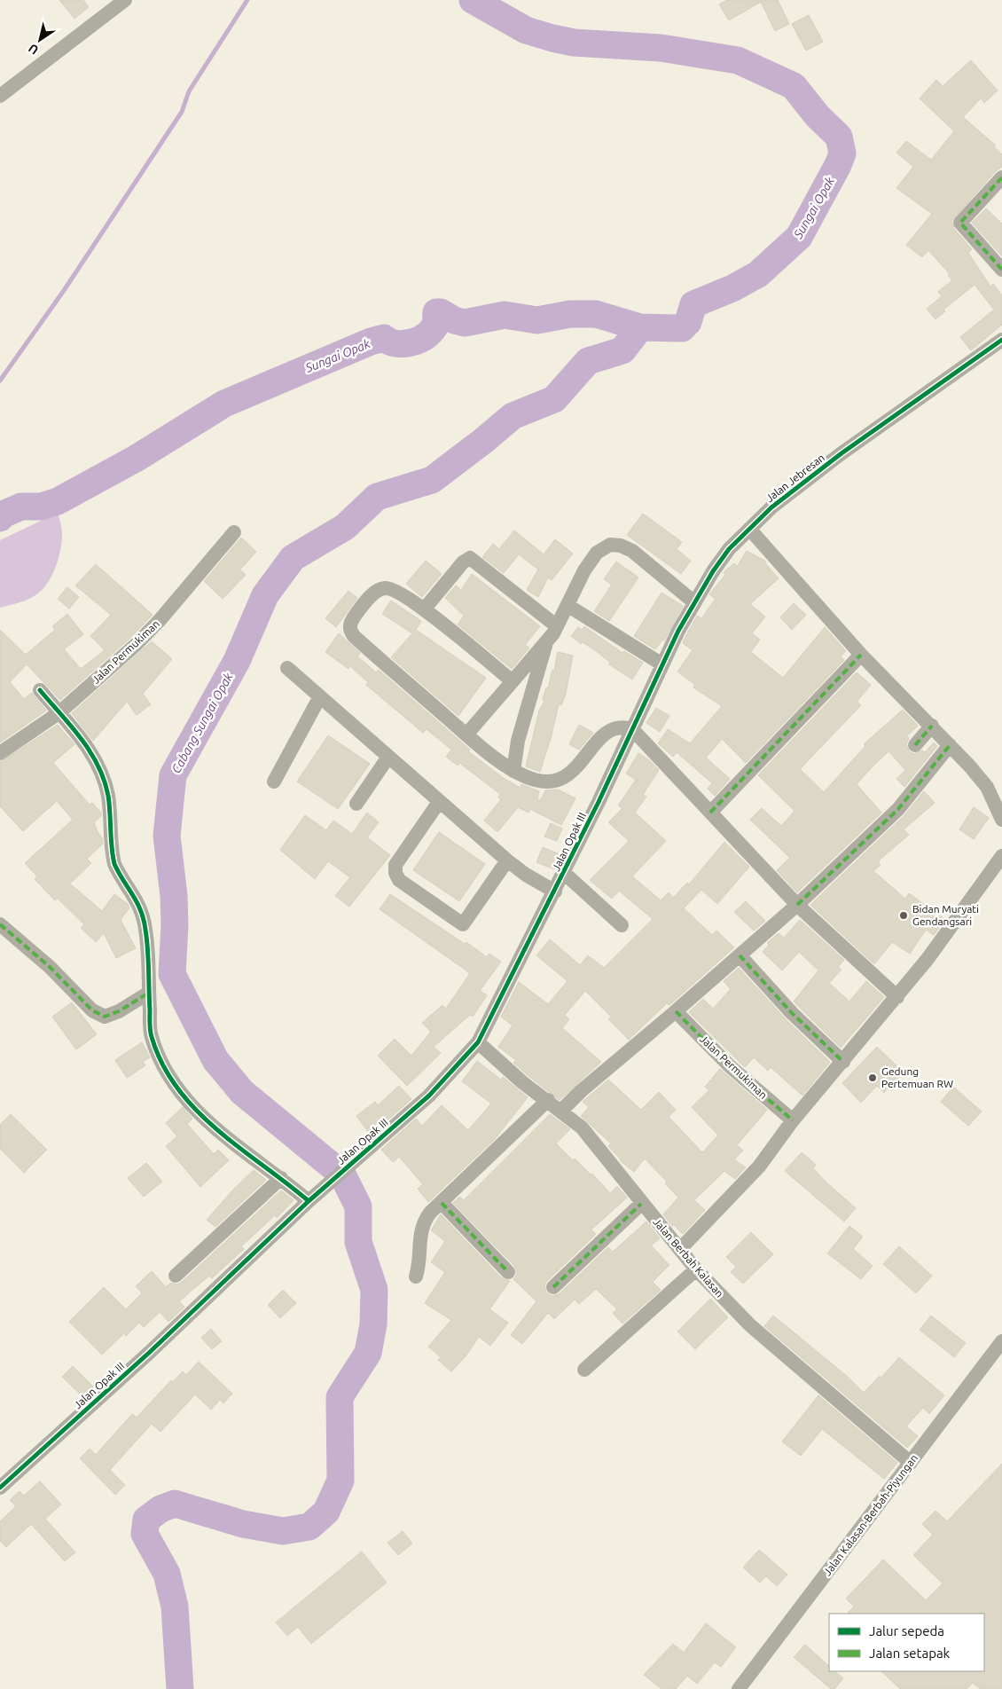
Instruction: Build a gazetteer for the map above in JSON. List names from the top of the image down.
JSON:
{
  "streets": {
    "street": [
      "Jalan Jebresan",
      "Jalan Permukiman",
      "Jalan Opak III",
      "Jalan Berbah Kalasan",
      "Jalan Kalasan-Berbah-Piyungan"
    ]
  },
  "crossings": [
    ["Jalan Jebresan", "Jalan Opak III"],
    ["Jalan Opak III", "Jalan Berbah Kalasan"],
    ["Jalan Berbah Kalasan", "Jalan Kalasan-Berbah-Piyungan"]
  ],
  "water": ["Sungai Opak", "Cabang Sungai Opak"],
  "places": ["Bidan Muryati Gendangsari", "Gedung Pertemuan RW"],
  "legend": ["Jalur sepeda", "Jalan setapak"],
  "north": "bottom left"
}
